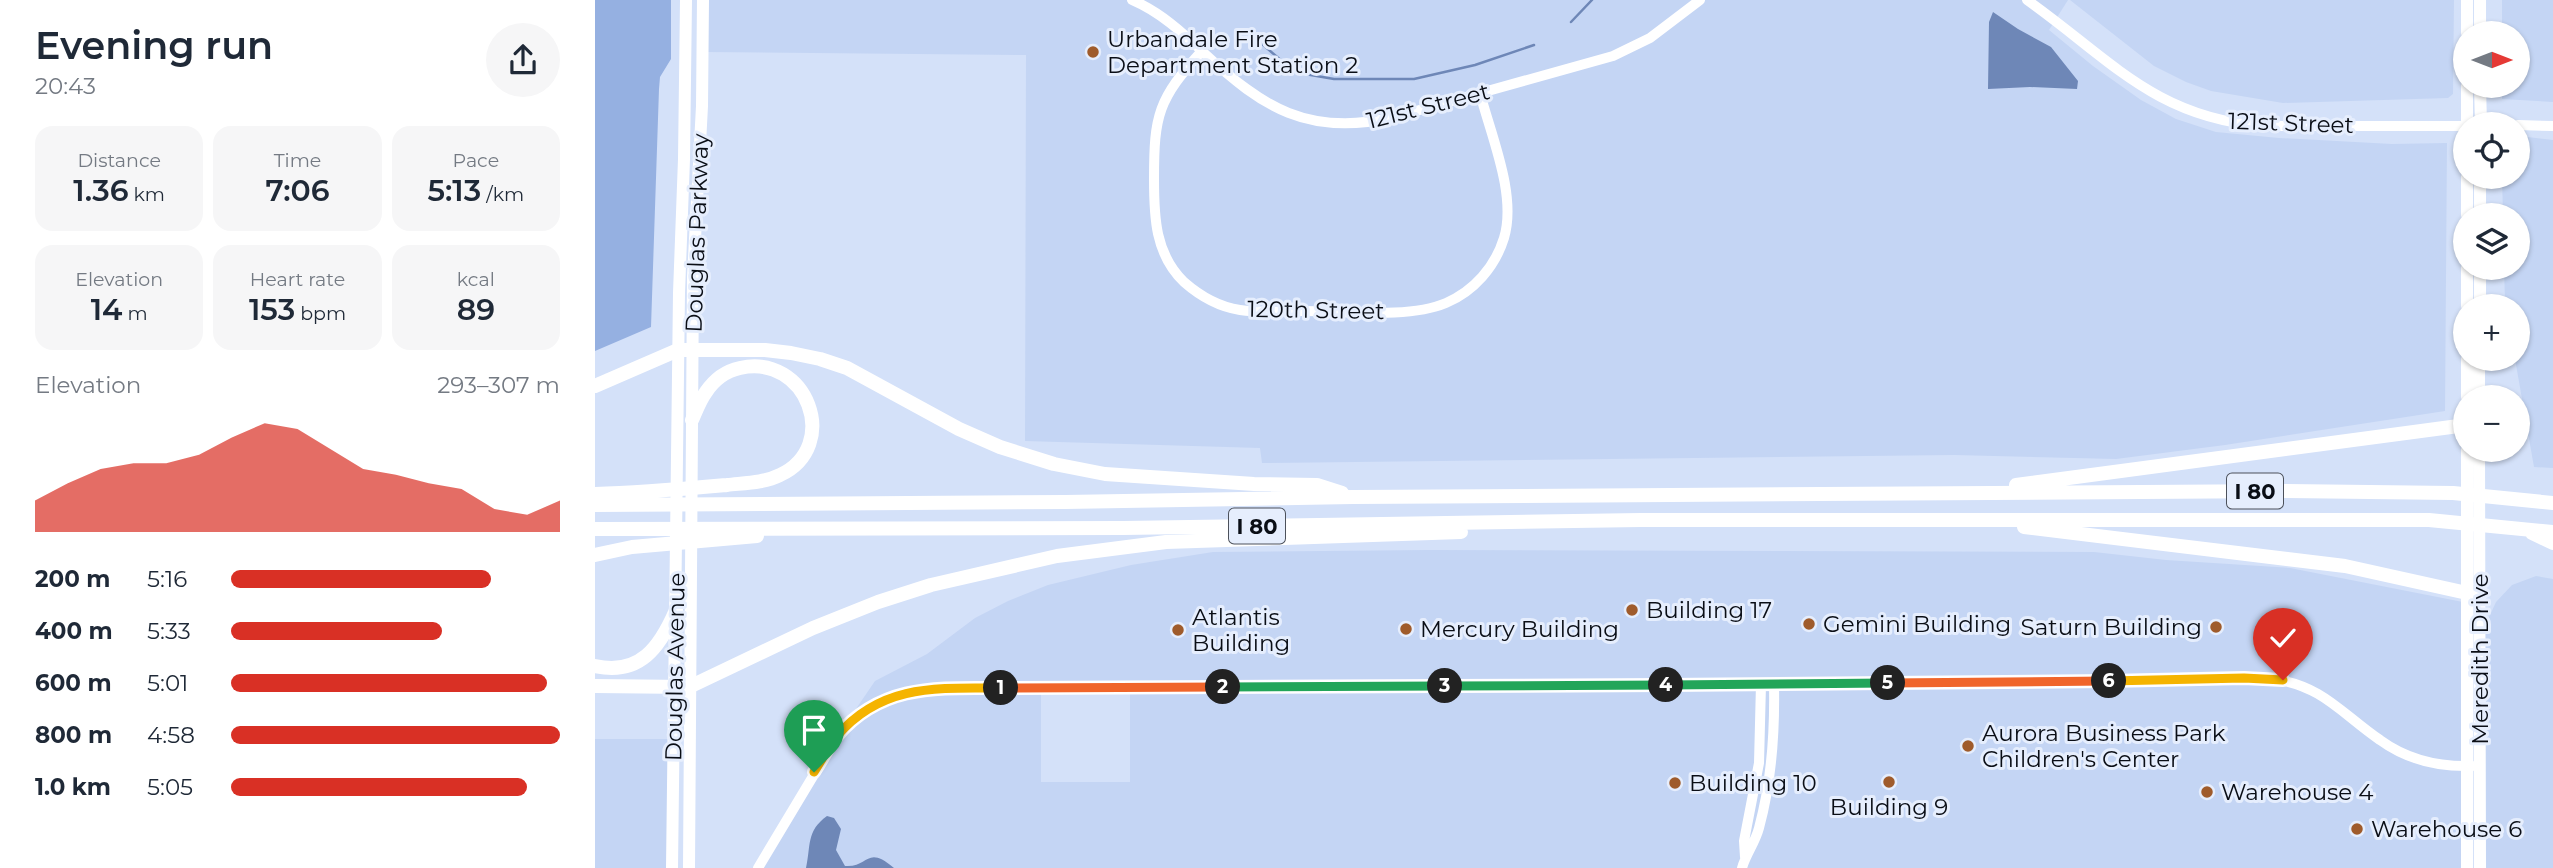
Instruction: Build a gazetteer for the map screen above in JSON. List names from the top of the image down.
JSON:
{
  "streets": {
    "highway": ["I 80"],
    "main road": ["Douglas Parkway", "Meredith Drive", "Douglas Avenue"],
    "street": ["121st Street", "120th Street"]
  },
  "crossings": [
    ["121st Street", "120th Street"],
    ["Douglas Parkway", "Douglas Avenue"]
  ],
  "places": [
    "Urbandale Fire Department Station 2",
    "Building 17",
    "Gemini Building",
    "Saturn Building",
    "Mercury Building",
    "Atlantis Building",
    "Aurora Business Park Children's Center",
    "Building 9",
    "Building 10",
    "Warehouse 4",
    "Warehouse 6"
  ],
  "north": "right",
  "page": {
    "heading": ["Evening run", "20:43"],
    "map_buttons": ["+", "−"],
    "stats": [
      ["Distance", "1.36 km"],
      ["Time", "7:06"],
      ["Pace", "5:13 /km"],
      ["Elevation", "14 m"],
      ["Heart rate", "153 bpm"],
      ["kcal", "89"]
    ],
    "chart": ["Elevation", "293–307 m"],
    "list": [
      {
        "name": "200 m",
        "note": "5:16"
      },
      {
        "name": "400 m",
        "note": "5:33"
      },
      {
        "name": "600 m",
        "note": "5:01"
      },
      {
        "name": "800 m",
        "note": "4:58"
      },
      {
        "name": "1.0 km",
        "note": "5:05"
      }
    ],
    "pins": [
      "6",
      "5",
      "4",
      "3",
      "2",
      "1"
    ]
  }
}
